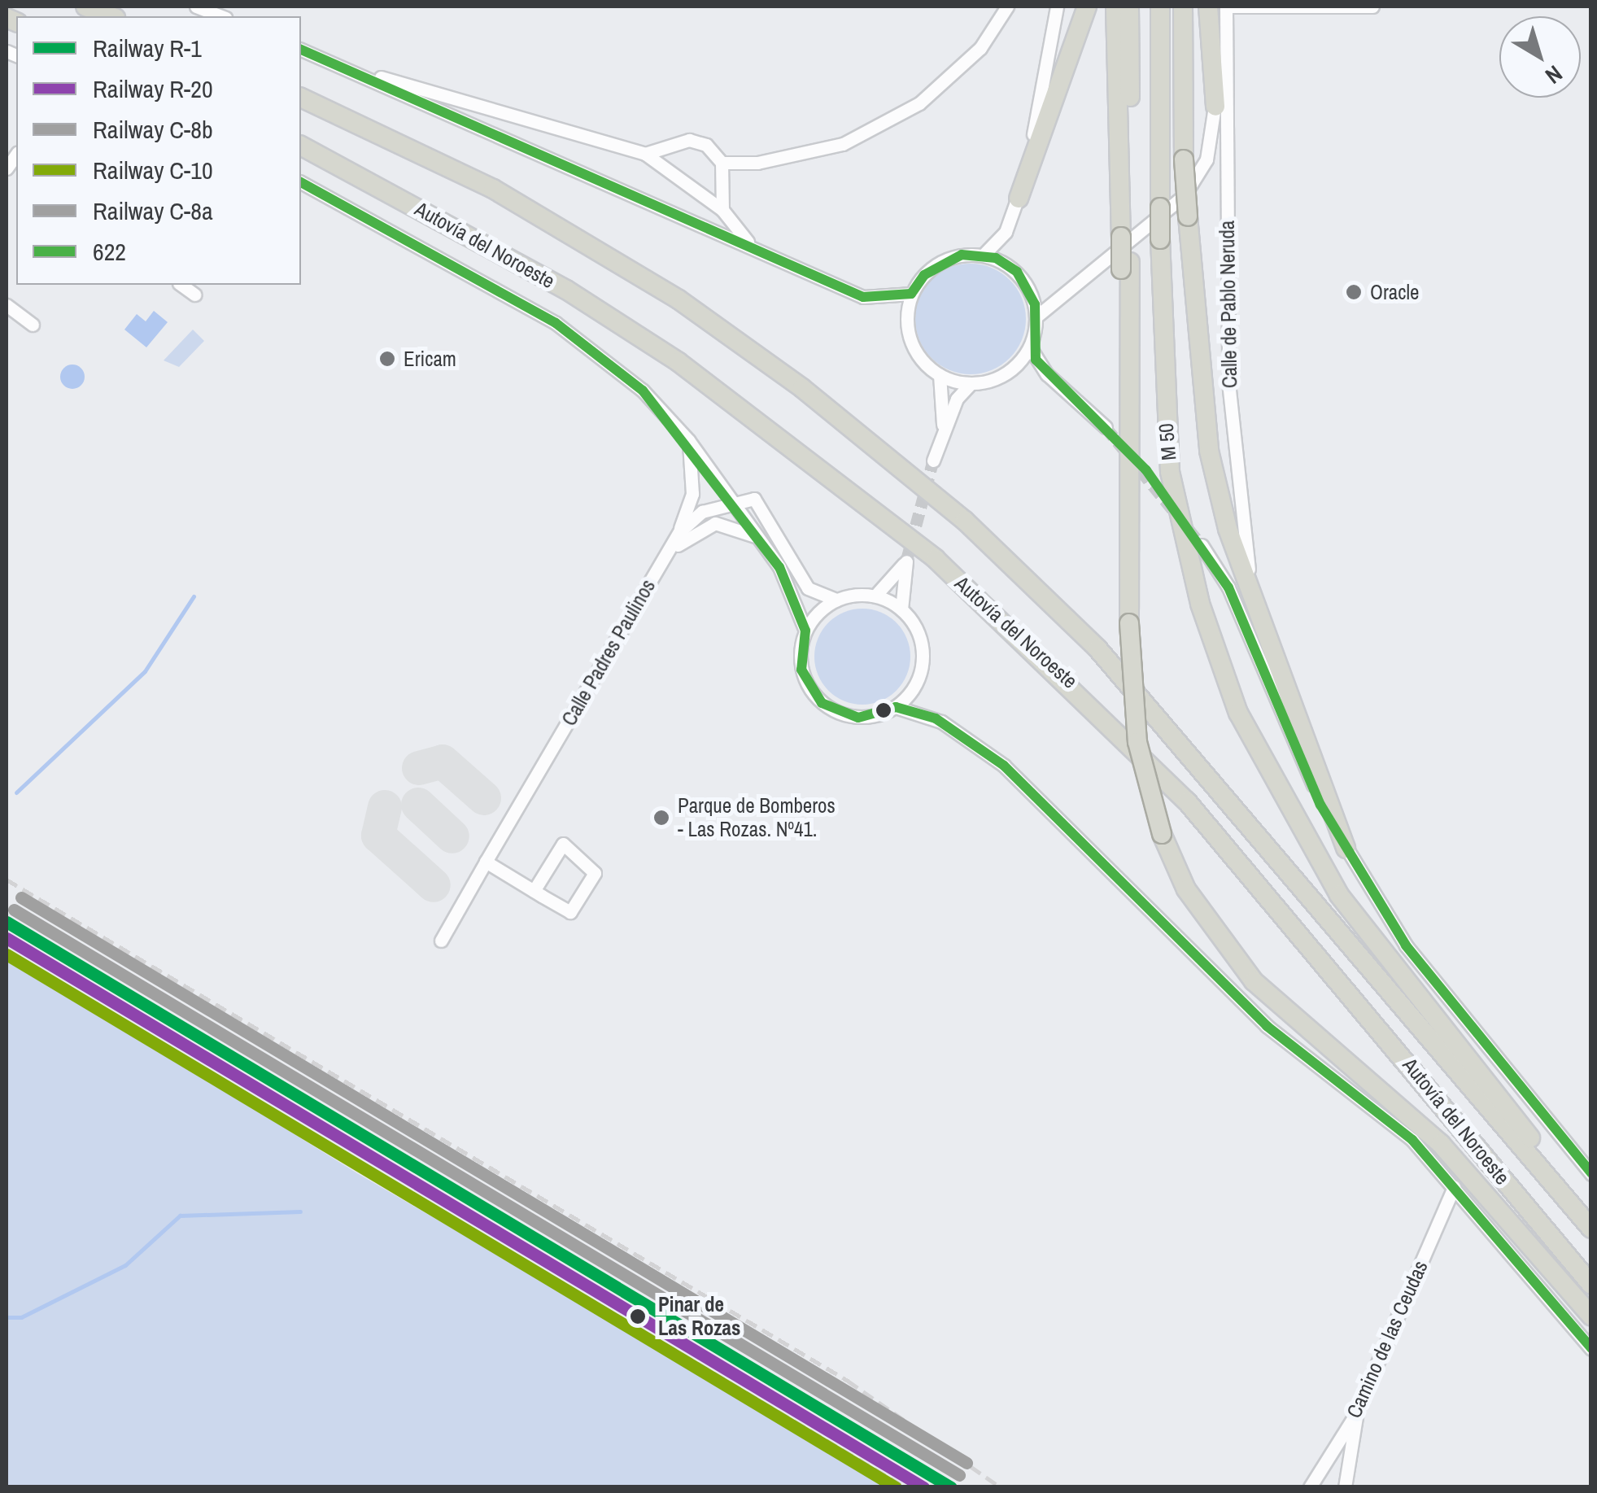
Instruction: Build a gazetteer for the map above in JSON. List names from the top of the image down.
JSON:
{
  "streets": {
    "highway": ["Autovía del Noroeste", "M 50"],
    "street": ["Calle de Pablo Neruda", "Calle Padres Paulinos", "Camino de las Ceudas"]
  },
  "places": [
    "Oracle",
    "Ericam",
    "Parque de Bomberos - Las Rozas. Nº41.",
    "Pinar de Las Rozas"
  ],
  "lines": [
    "transit line 622",
    "rail line C-8a",
    "rail line C-8b",
    "rail line R-1",
    "rail line R-20",
    "rail line C-10"
  ],
  "legend": [
    "Railway R-1",
    "Railway R-20",
    "Railway C-8b",
    "Railway C-10",
    "Railway C-8a",
    "622"
  ],
  "north": "bottom right"
}
